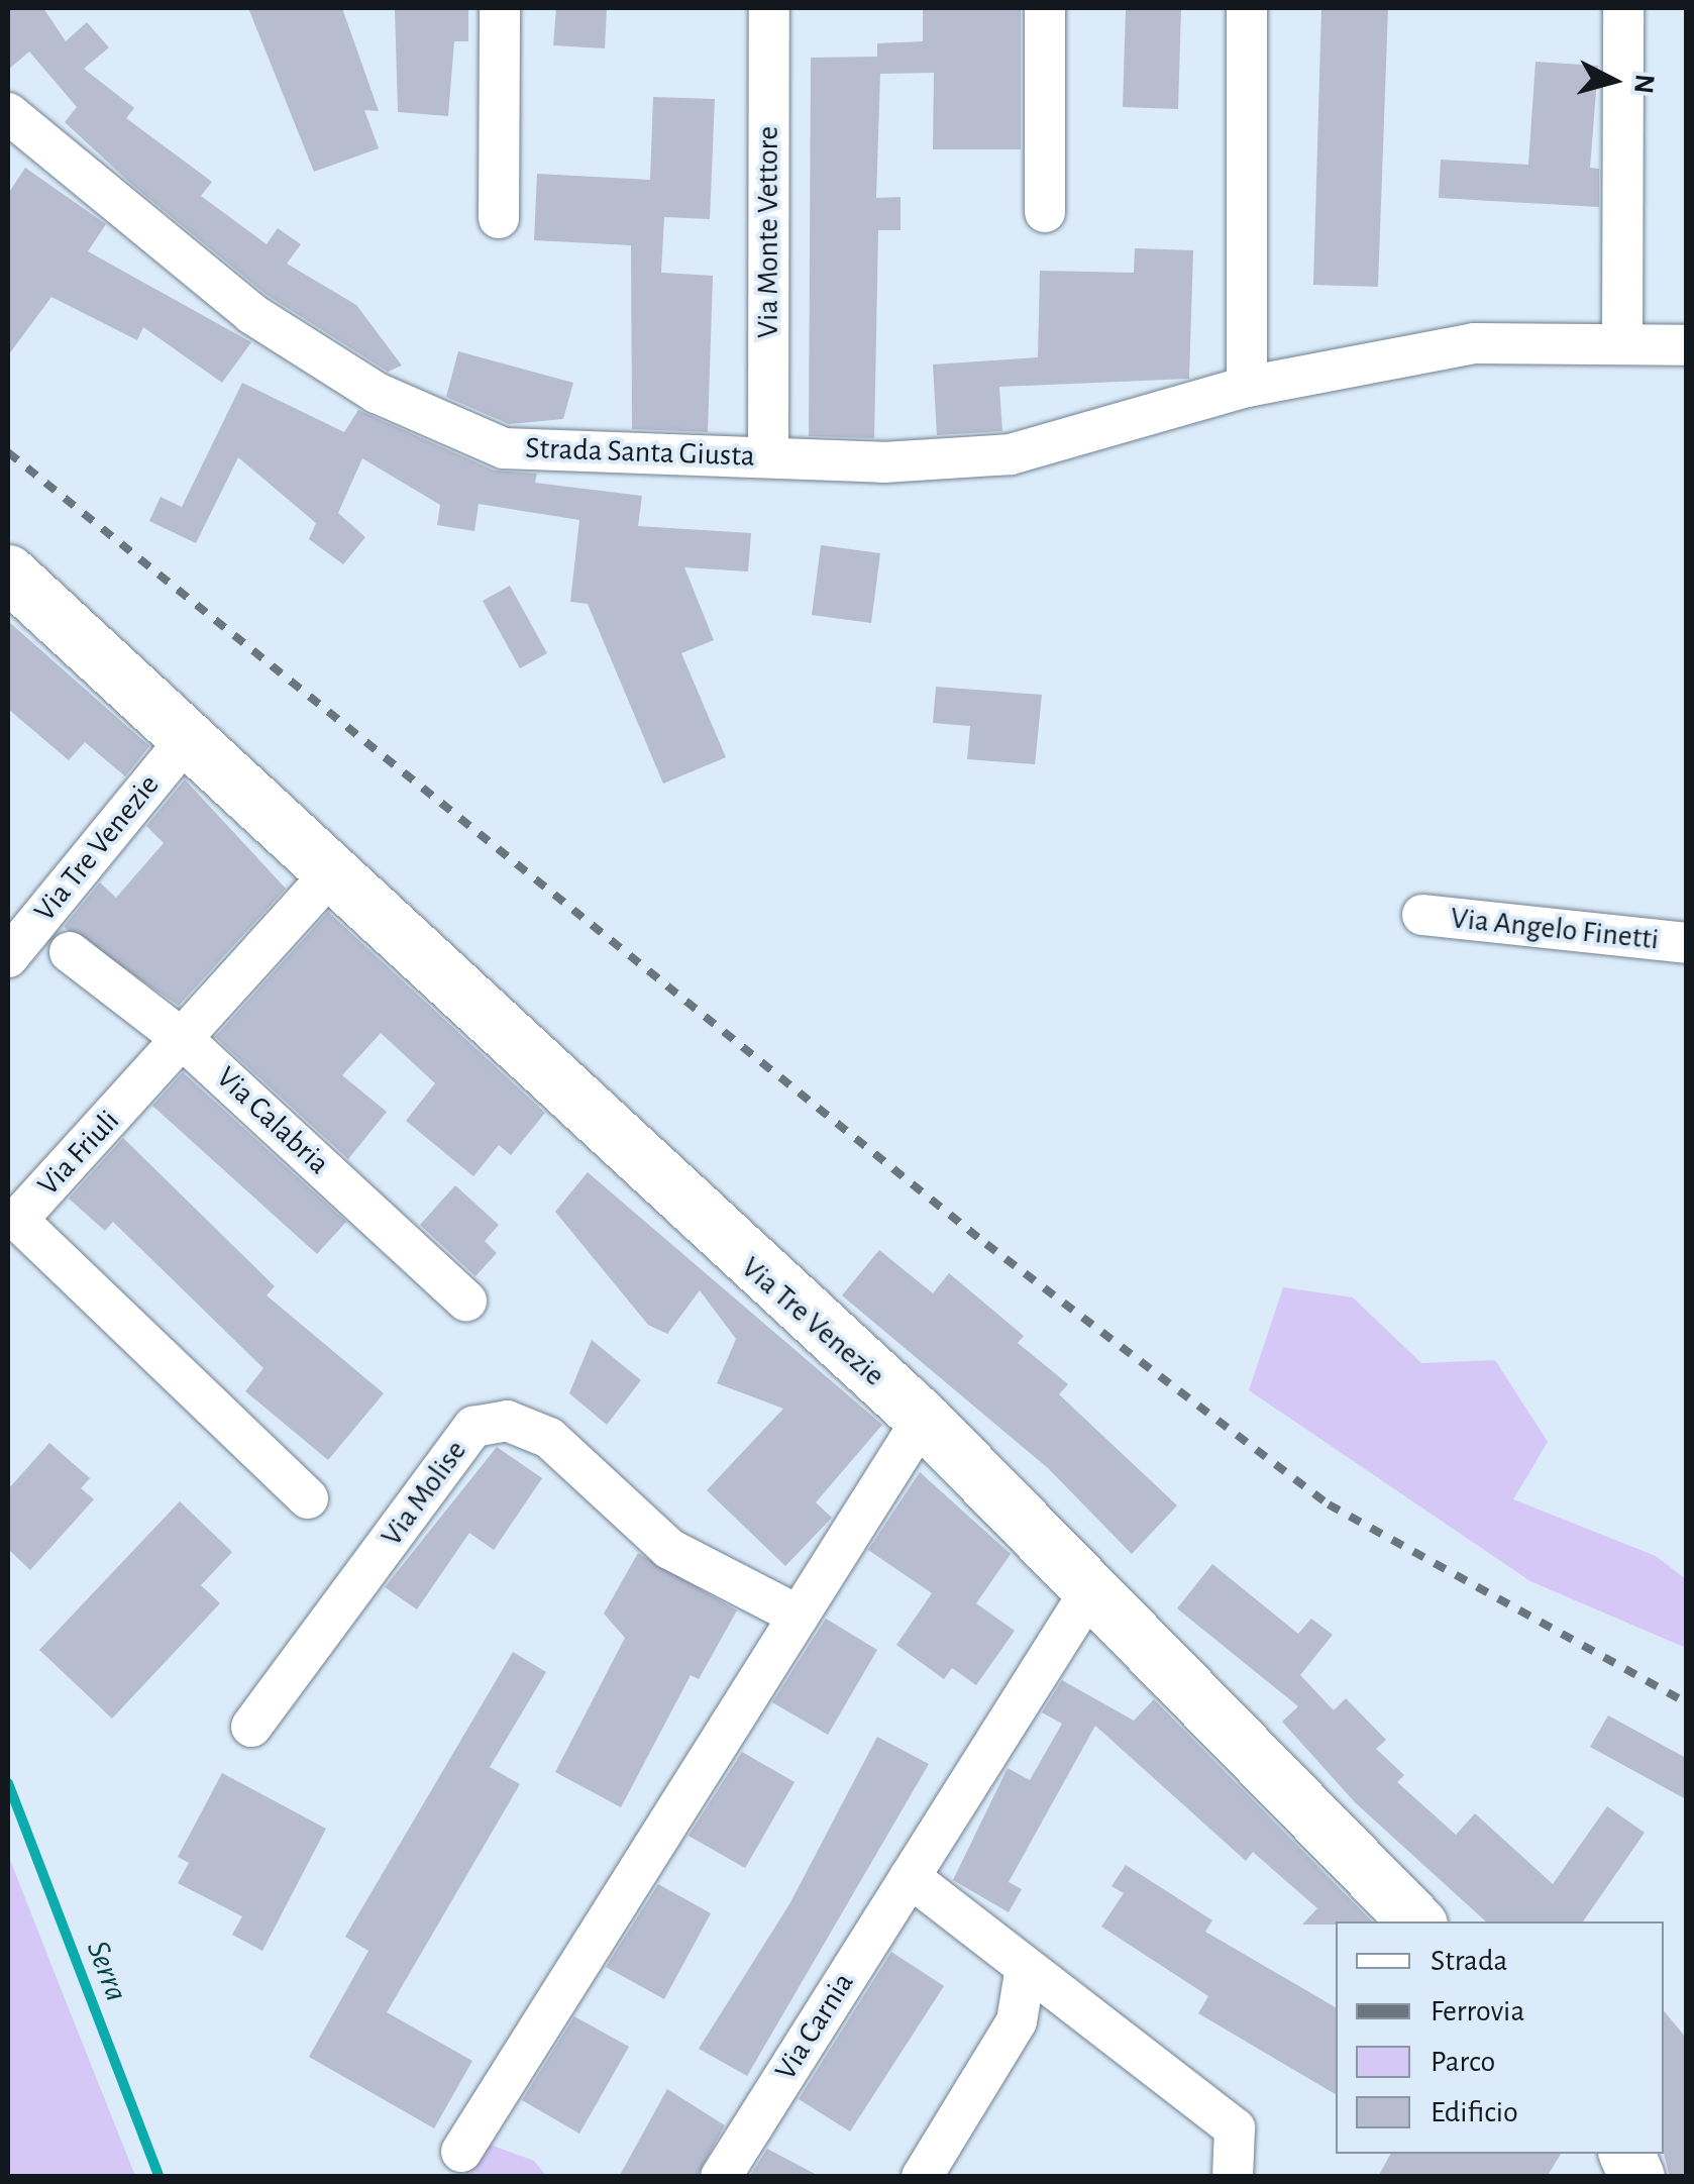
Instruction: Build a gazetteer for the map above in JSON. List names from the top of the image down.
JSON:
{
  "streets": {
    "main road": ["Via Tre Venezie"],
    "street": [
      "Via Monte Vettore",
      "Strada Santa Giusta",
      "Via Angelo Finetti",
      "Via Calabria",
      "Via Friuli",
      "Via Molise",
      "Via Carnia"
    ]
  },
  "crossings": [
    ["Via Monte Vettore", "Strada Santa Giusta"],
    ["Via Tre Venezie", "Via Friuli"],
    ["Via Tre Venezie", "Via Carnia"],
    ["Via Calabria", "Via Friuli"]
  ],
  "water": ["Serra"],
  "legend": [
    "Strada",
    "Ferrovia",
    "Parco",
    "Edificio"
  ],
  "north": "right"
}
